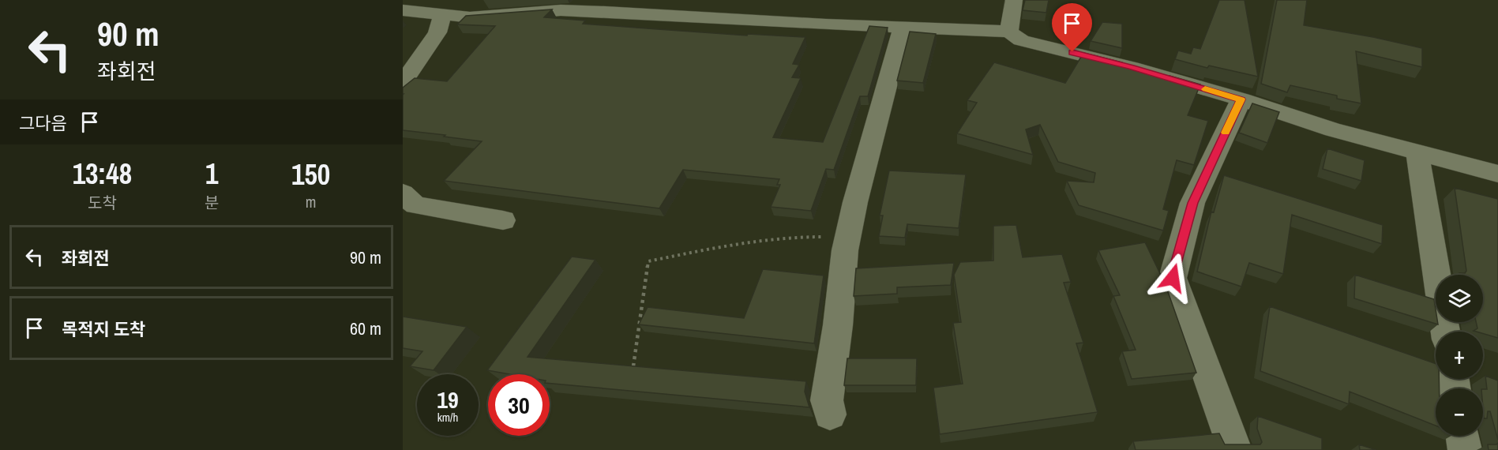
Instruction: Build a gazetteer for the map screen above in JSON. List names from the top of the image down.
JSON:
{
  "page": {
    "turn": ["90 m", "좌회전"],
    "then": "그다음",
    "eta": [
      "13:48",
      "도착",
      "1",
      "분",
      "150",
      "m"
    ],
    "list": [
      {
        "name": "좌회전",
        "value": "90 m"
      },
      {
        "name": "목적지 도착",
        "value": "60 m"
      }
    ],
    "map_buttons": ["+", "−"],
    "speed": "19 km/h",
    "limit": "30"
  }
}
